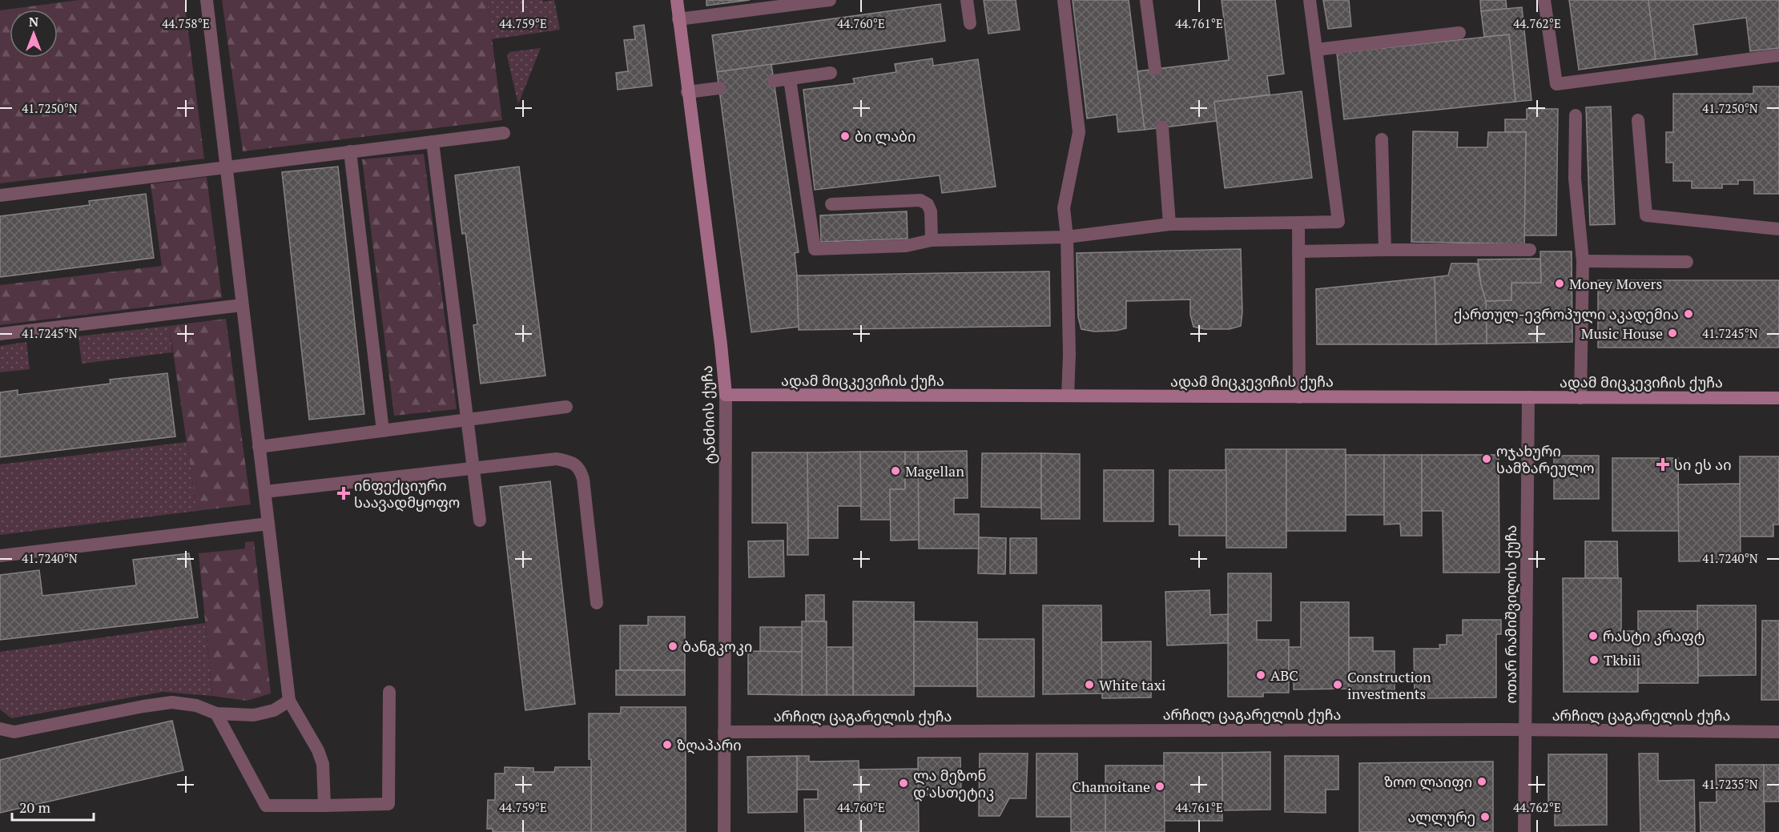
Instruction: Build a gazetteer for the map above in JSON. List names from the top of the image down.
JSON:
{
  "streets": {
    "main road": ["ადამ მიცკევიჩის ქუჩა", "ტანძიის ქუჩა"],
    "street": ["ოთარ რამიშვილის ქუჩა", "არჩილ ცაგარელის ქუჩა"]
  },
  "crossings": [
    ["ადამ მიცკევიჩის ქუჩა", "ტანძიის ქუჩა"],
    ["ადამ მიცკევიჩის ქუჩა", "ოთარ რამიშვილის ქუჩა"],
    ["ტანძიის ქუჩა", "არჩილ ცაგარელის ქუჩა"],
    ["ოთარ რამიშვილის ქუჩა", "არჩილ ცაგარელის ქუჩა"]
  ],
  "places": {
    "other": [
      "ბი ლაბი",
      "Money Movers",
      "ქართულ-ევროპული აკადემია",
      "Music House",
      "ოჯახური სამზარეულო",
      "Magellan",
      "რასტი კრაფტ",
      "ბანგკოკი",
      "Tkbili",
      "ABC",
      "White taxi",
      "Construction investments",
      "ზღაპარი",
      "ზოო ლაიფი",
      "ლა მეზონ დ'ასთეტიკ",
      "Chamoitane",
      "ალლურე"
    ],
    "health": ["სი ეს აი", "ინფექციური საავადმყოფო"]
  },
  "scale_bar": "20 m",
  "north": "top",
  "coordinates": [
    "44.758°E",
    "44.759°E",
    "44.760°E",
    "44.761°E",
    "44.762°E",
    "41.7250°N",
    "41.7245°N",
    "41.7240°N",
    "41.7235°N"
  ]
}
